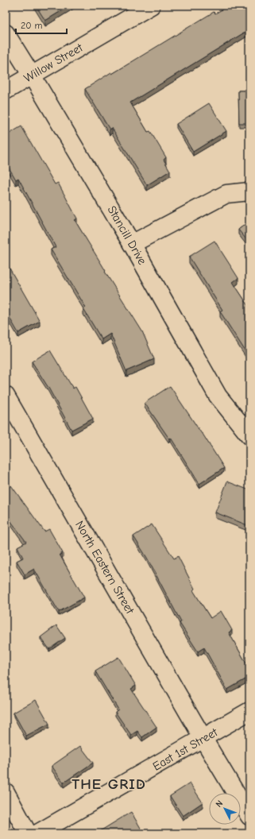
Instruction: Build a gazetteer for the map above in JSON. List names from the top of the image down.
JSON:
{
  "streets": {
    "street": [
      "Willow Street",
      "Stancill Drive",
      "North Eastern Street",
      "East 1st Street"
    ]
  },
  "crossings": [
    ["Willow Street", "Stancill Drive"],
    ["North Eastern Street", "East 1st Street"]
  ],
  "districts": ["THE GRID"],
  "scale_bar": "20 m",
  "north": "top left"
}
